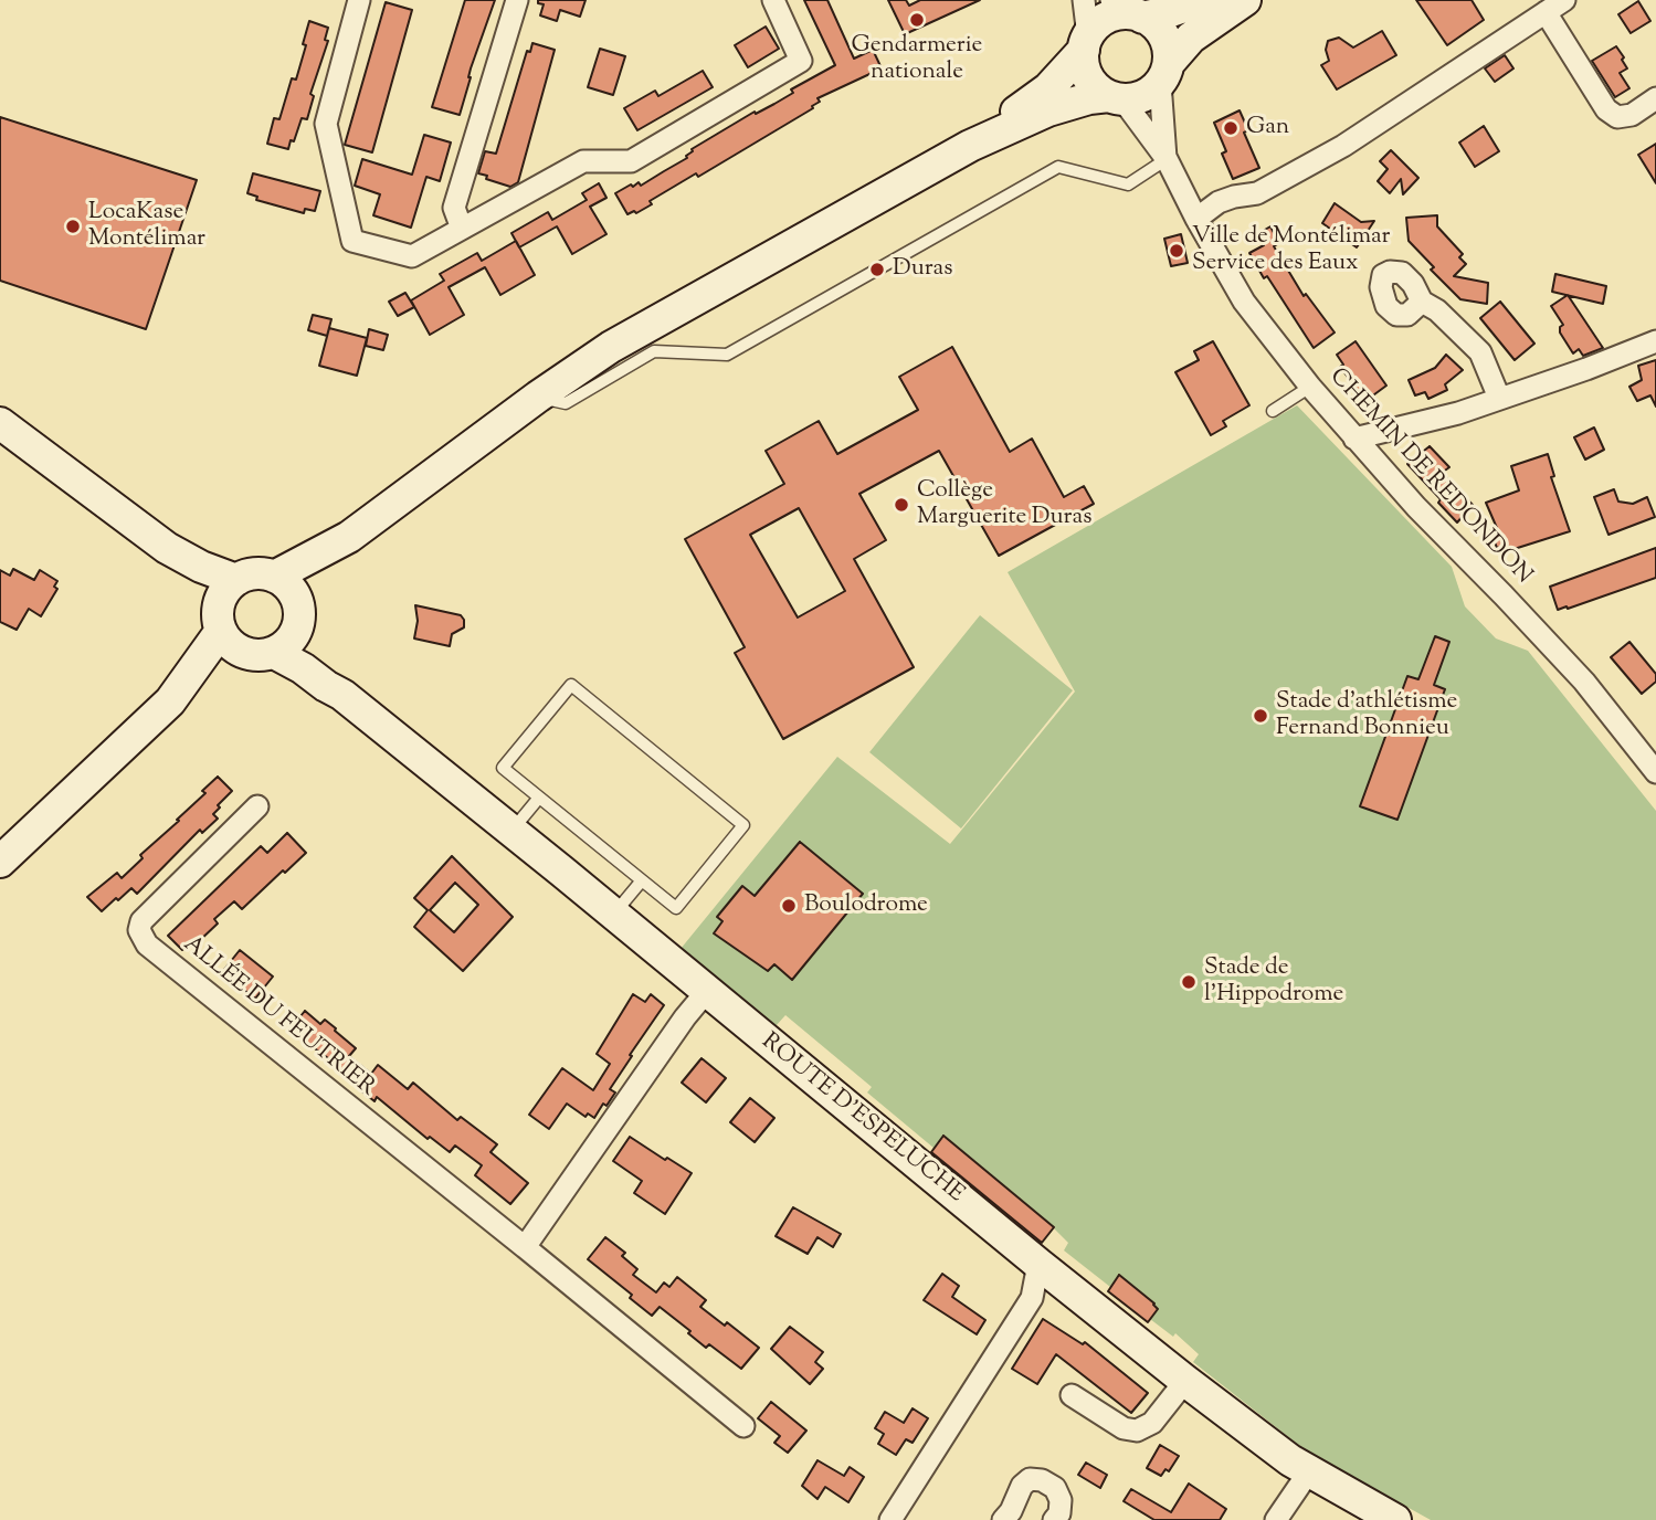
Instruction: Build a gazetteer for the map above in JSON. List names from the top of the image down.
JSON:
{
  "streets": {
    "main road": ["ROUTE D'ESPELUCHE"],
    "street": ["CHEMIN DE REDONDON", "ALLÉE DU FEUTRIER"]
  },
  "places": [
    "Gendarmerie nationale",
    "Gan",
    "LocaKase Montélimar",
    "Ville de Montélimar Service des Eaux",
    "Duras",
    "Collège Marguerite Duras",
    "Stade d'athlétisme Fernand Bonnieu",
    "Boulodrome",
    "Stade de l'Hippodrome"
  ]
}
